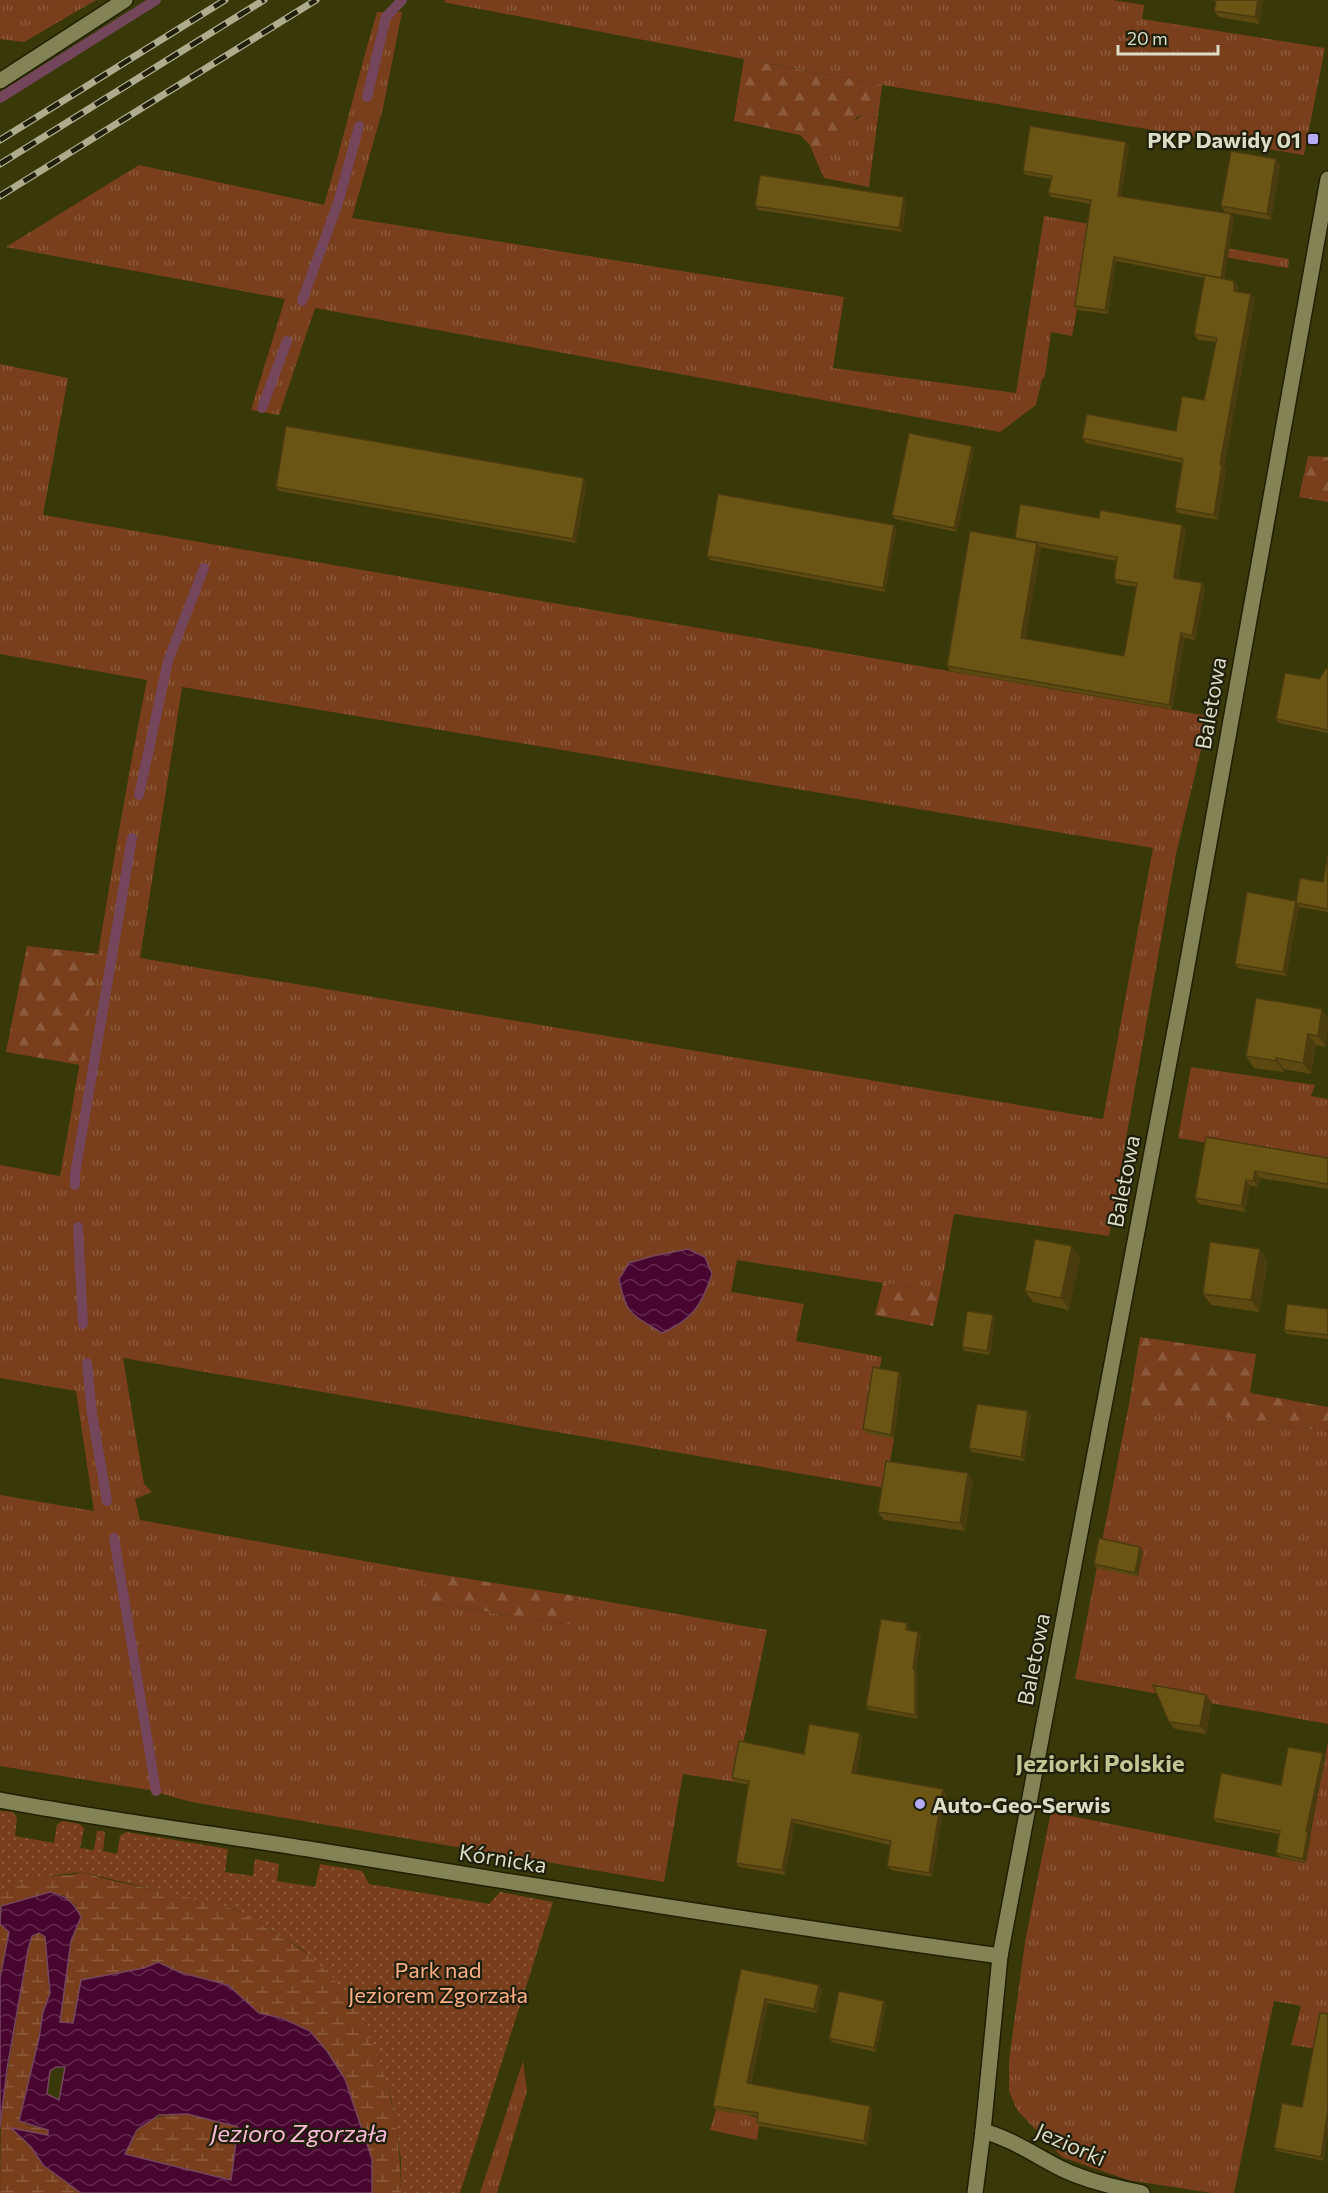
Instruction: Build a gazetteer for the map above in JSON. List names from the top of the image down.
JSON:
{
  "streets": {
    "street": ["Baletowa", "Kórnicka", "Jeziorki"]
  },
  "crossings": [
    ["Baletowa", "Kórnicka"],
    ["Baletowa", "Jeziorki"]
  ],
  "districts": ["Jeziorki Polskie"],
  "water": ["Jezioro Zgorzała"],
  "parks": ["Park nad Jeziorem Zgorzała"],
  "places": {
    "transit": ["PKP Dawidy 01"],
    "other": ["Auto-Geo-Serwis"]
  },
  "scale_bar": "20 m"
}
